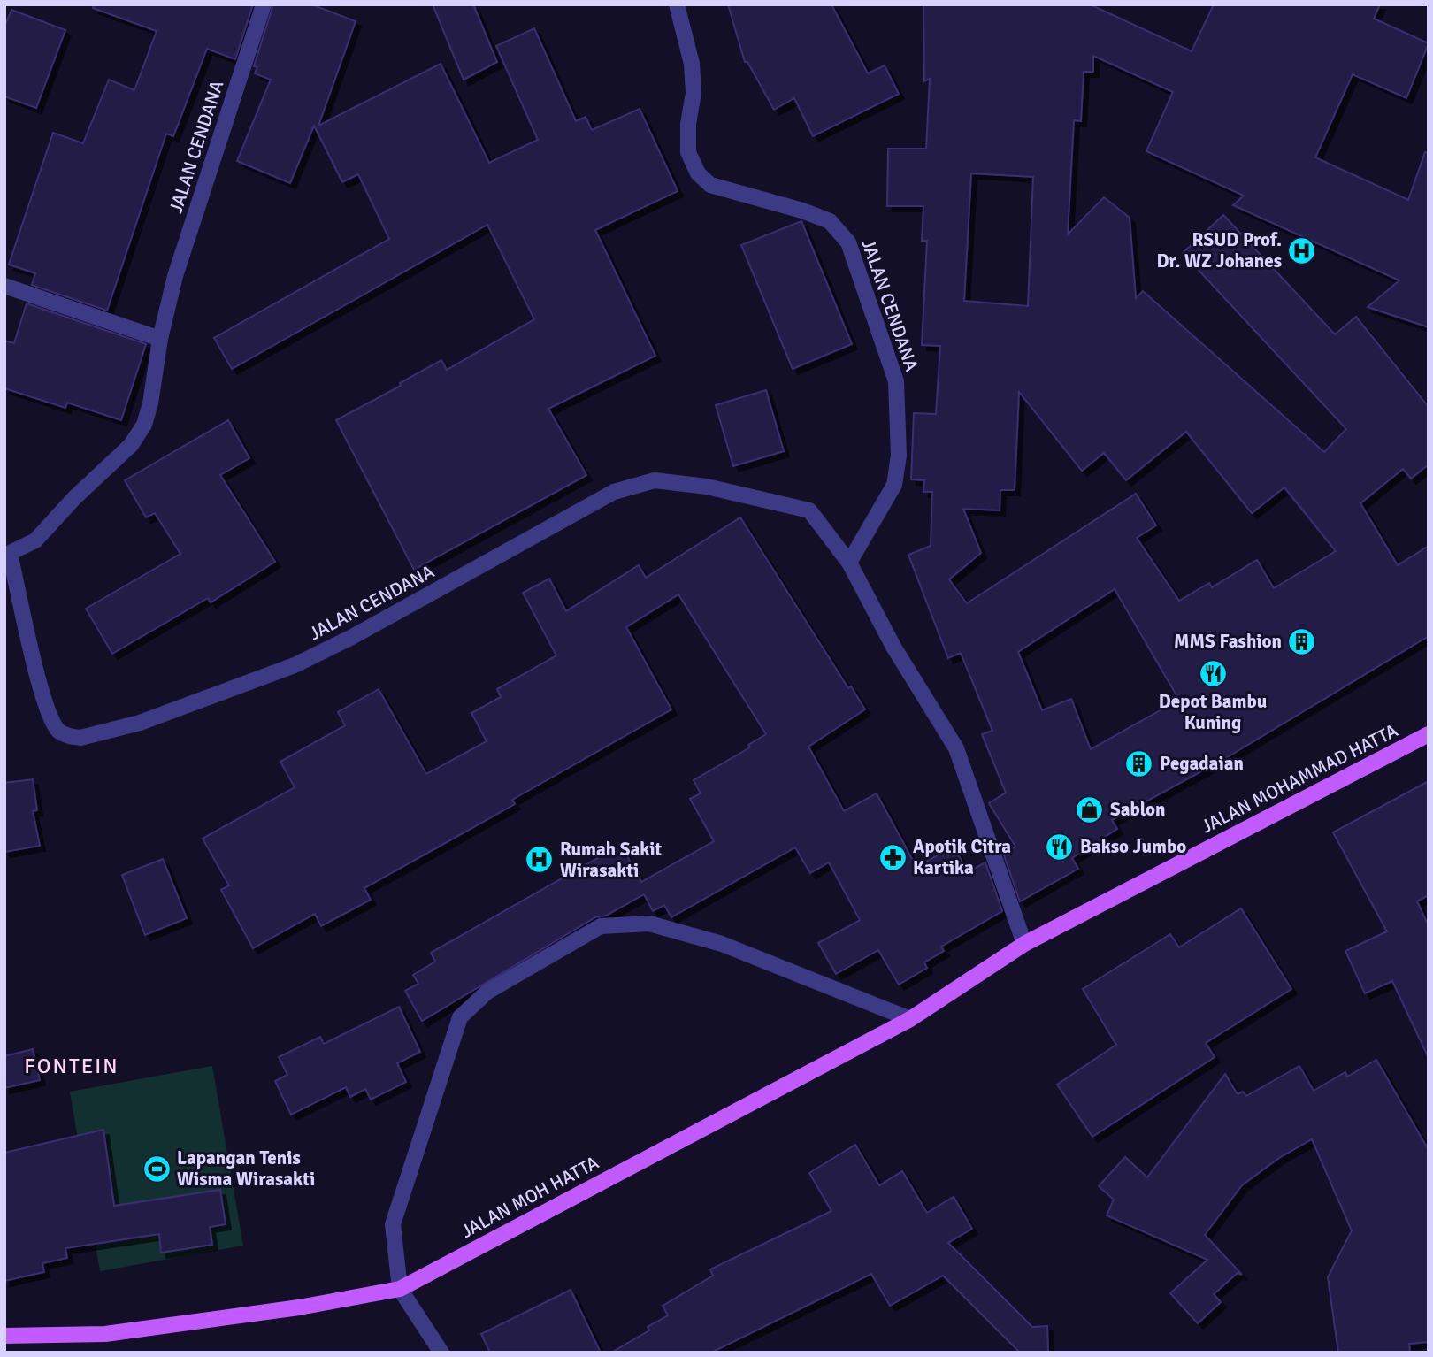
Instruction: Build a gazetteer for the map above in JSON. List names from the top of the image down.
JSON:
{
  "streets": {
    "main road": ["JALAN MOHAMMAD HATTA", "JALAN MOH HATTA"],
    "street": ["JALAN CENDANA"]
  },
  "crossings": [
    ["JALAN CENDANA", "JALAN MOHAMMAD HATTA"],
    ["JALAN CENDANA", "JALAN MOH HATTA"],
    ["JALAN MOHAMMAD HATTA", "JALAN MOH HATTA"]
  ],
  "districts": ["FONTEIN"],
  "places": {
    "hospital": ["RSUD Prof. Dr. WZ Johanes", "Rumah Sakit Wirasakti"],
    "building": ["MMS Fashion", "Pegadaian"],
    "restaurant": ["Depot Bambu Kuning", "Bakso Jumbo"],
    "shop": ["Sablon"],
    "pharmacy": ["Apotik Citra Kartika"],
    "sports": ["Lapangan Tenis Wisma Wirasakti"]
  }
}
